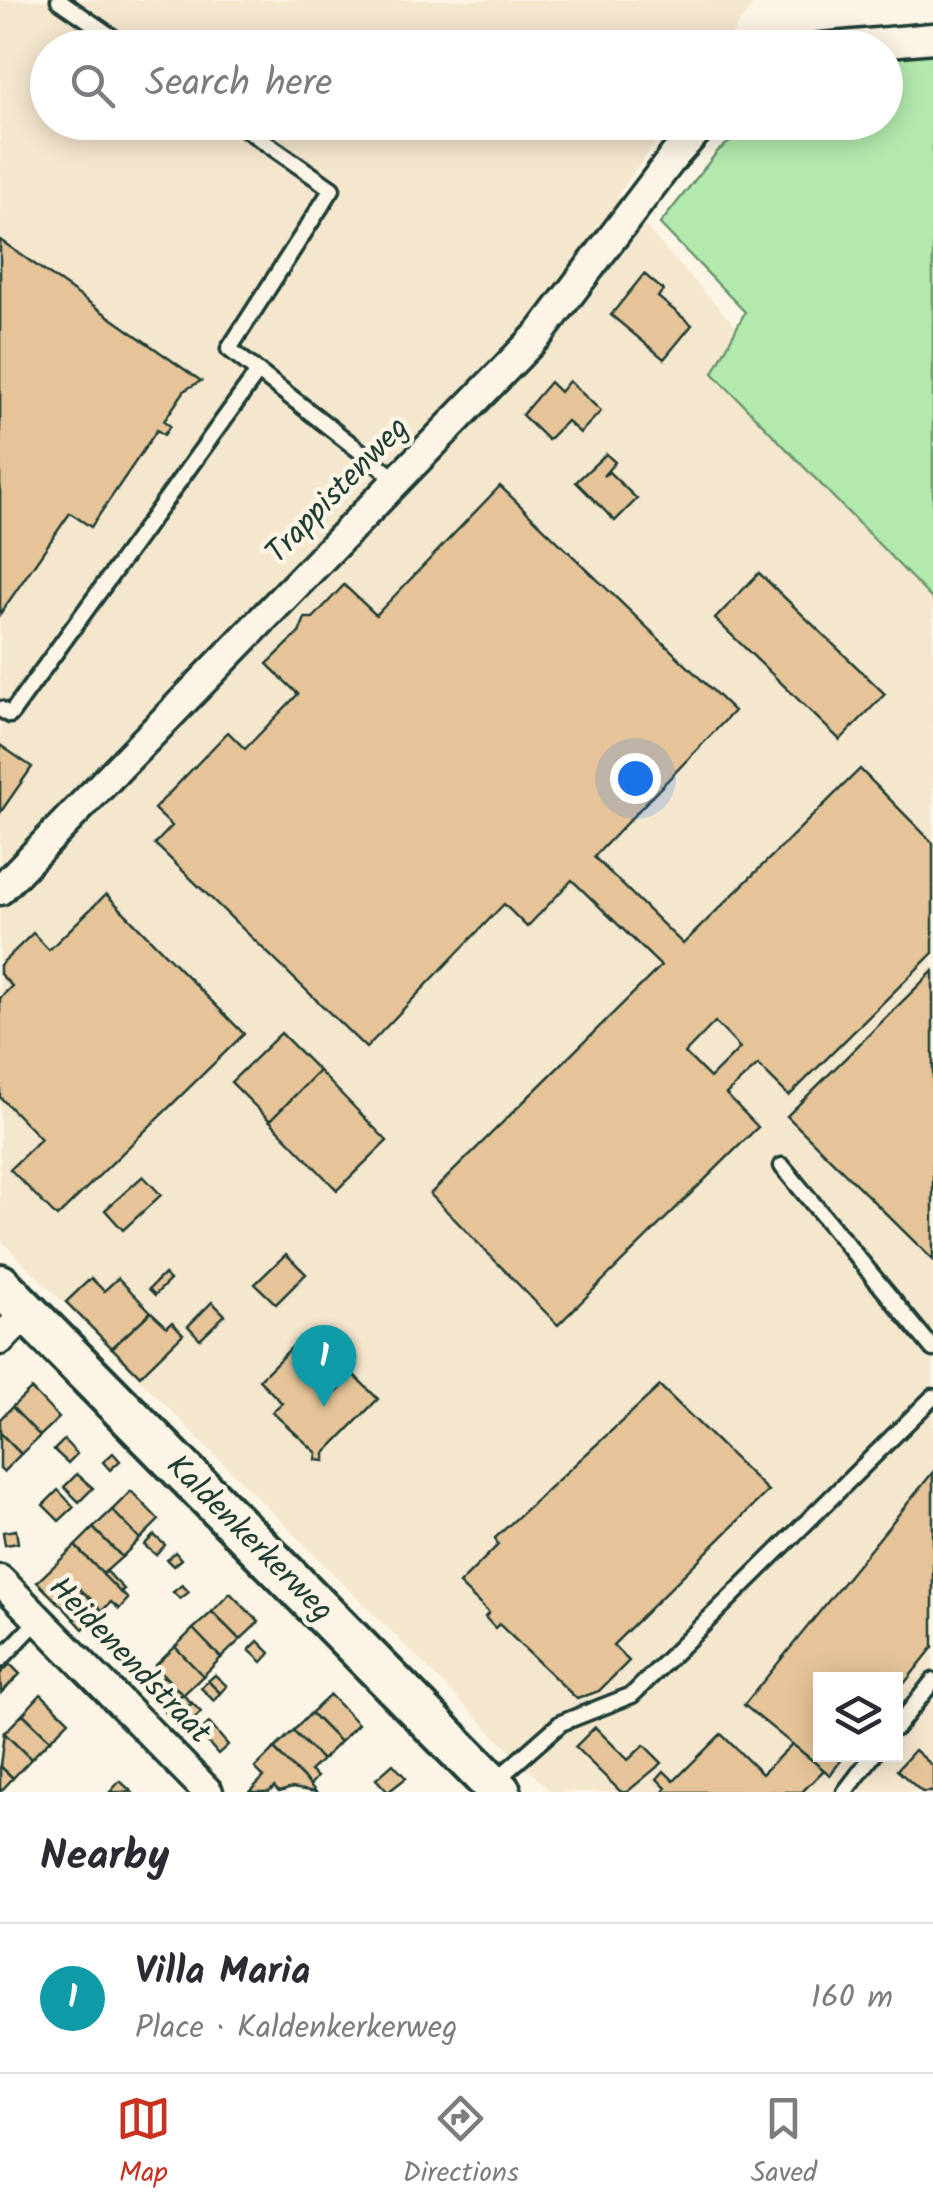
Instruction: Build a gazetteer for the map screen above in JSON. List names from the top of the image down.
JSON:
{
  "streets": {
    "main road": ["Kaldenkerkerweg"],
    "street": ["Trappistenweg", "Heidenendstraat"]
  },
  "page": {
    "search": "Search here",
    "pins": "1",
    "heading": "Nearby",
    "list": [
      {
        "mark": "1",
        "name": "Villa Maria",
        "note": "Place · Kaldenkerkerweg",
        "value": "160 m"
      }
    ],
    "nav": ["Map", "Directions", "Saved"]
  }
}
